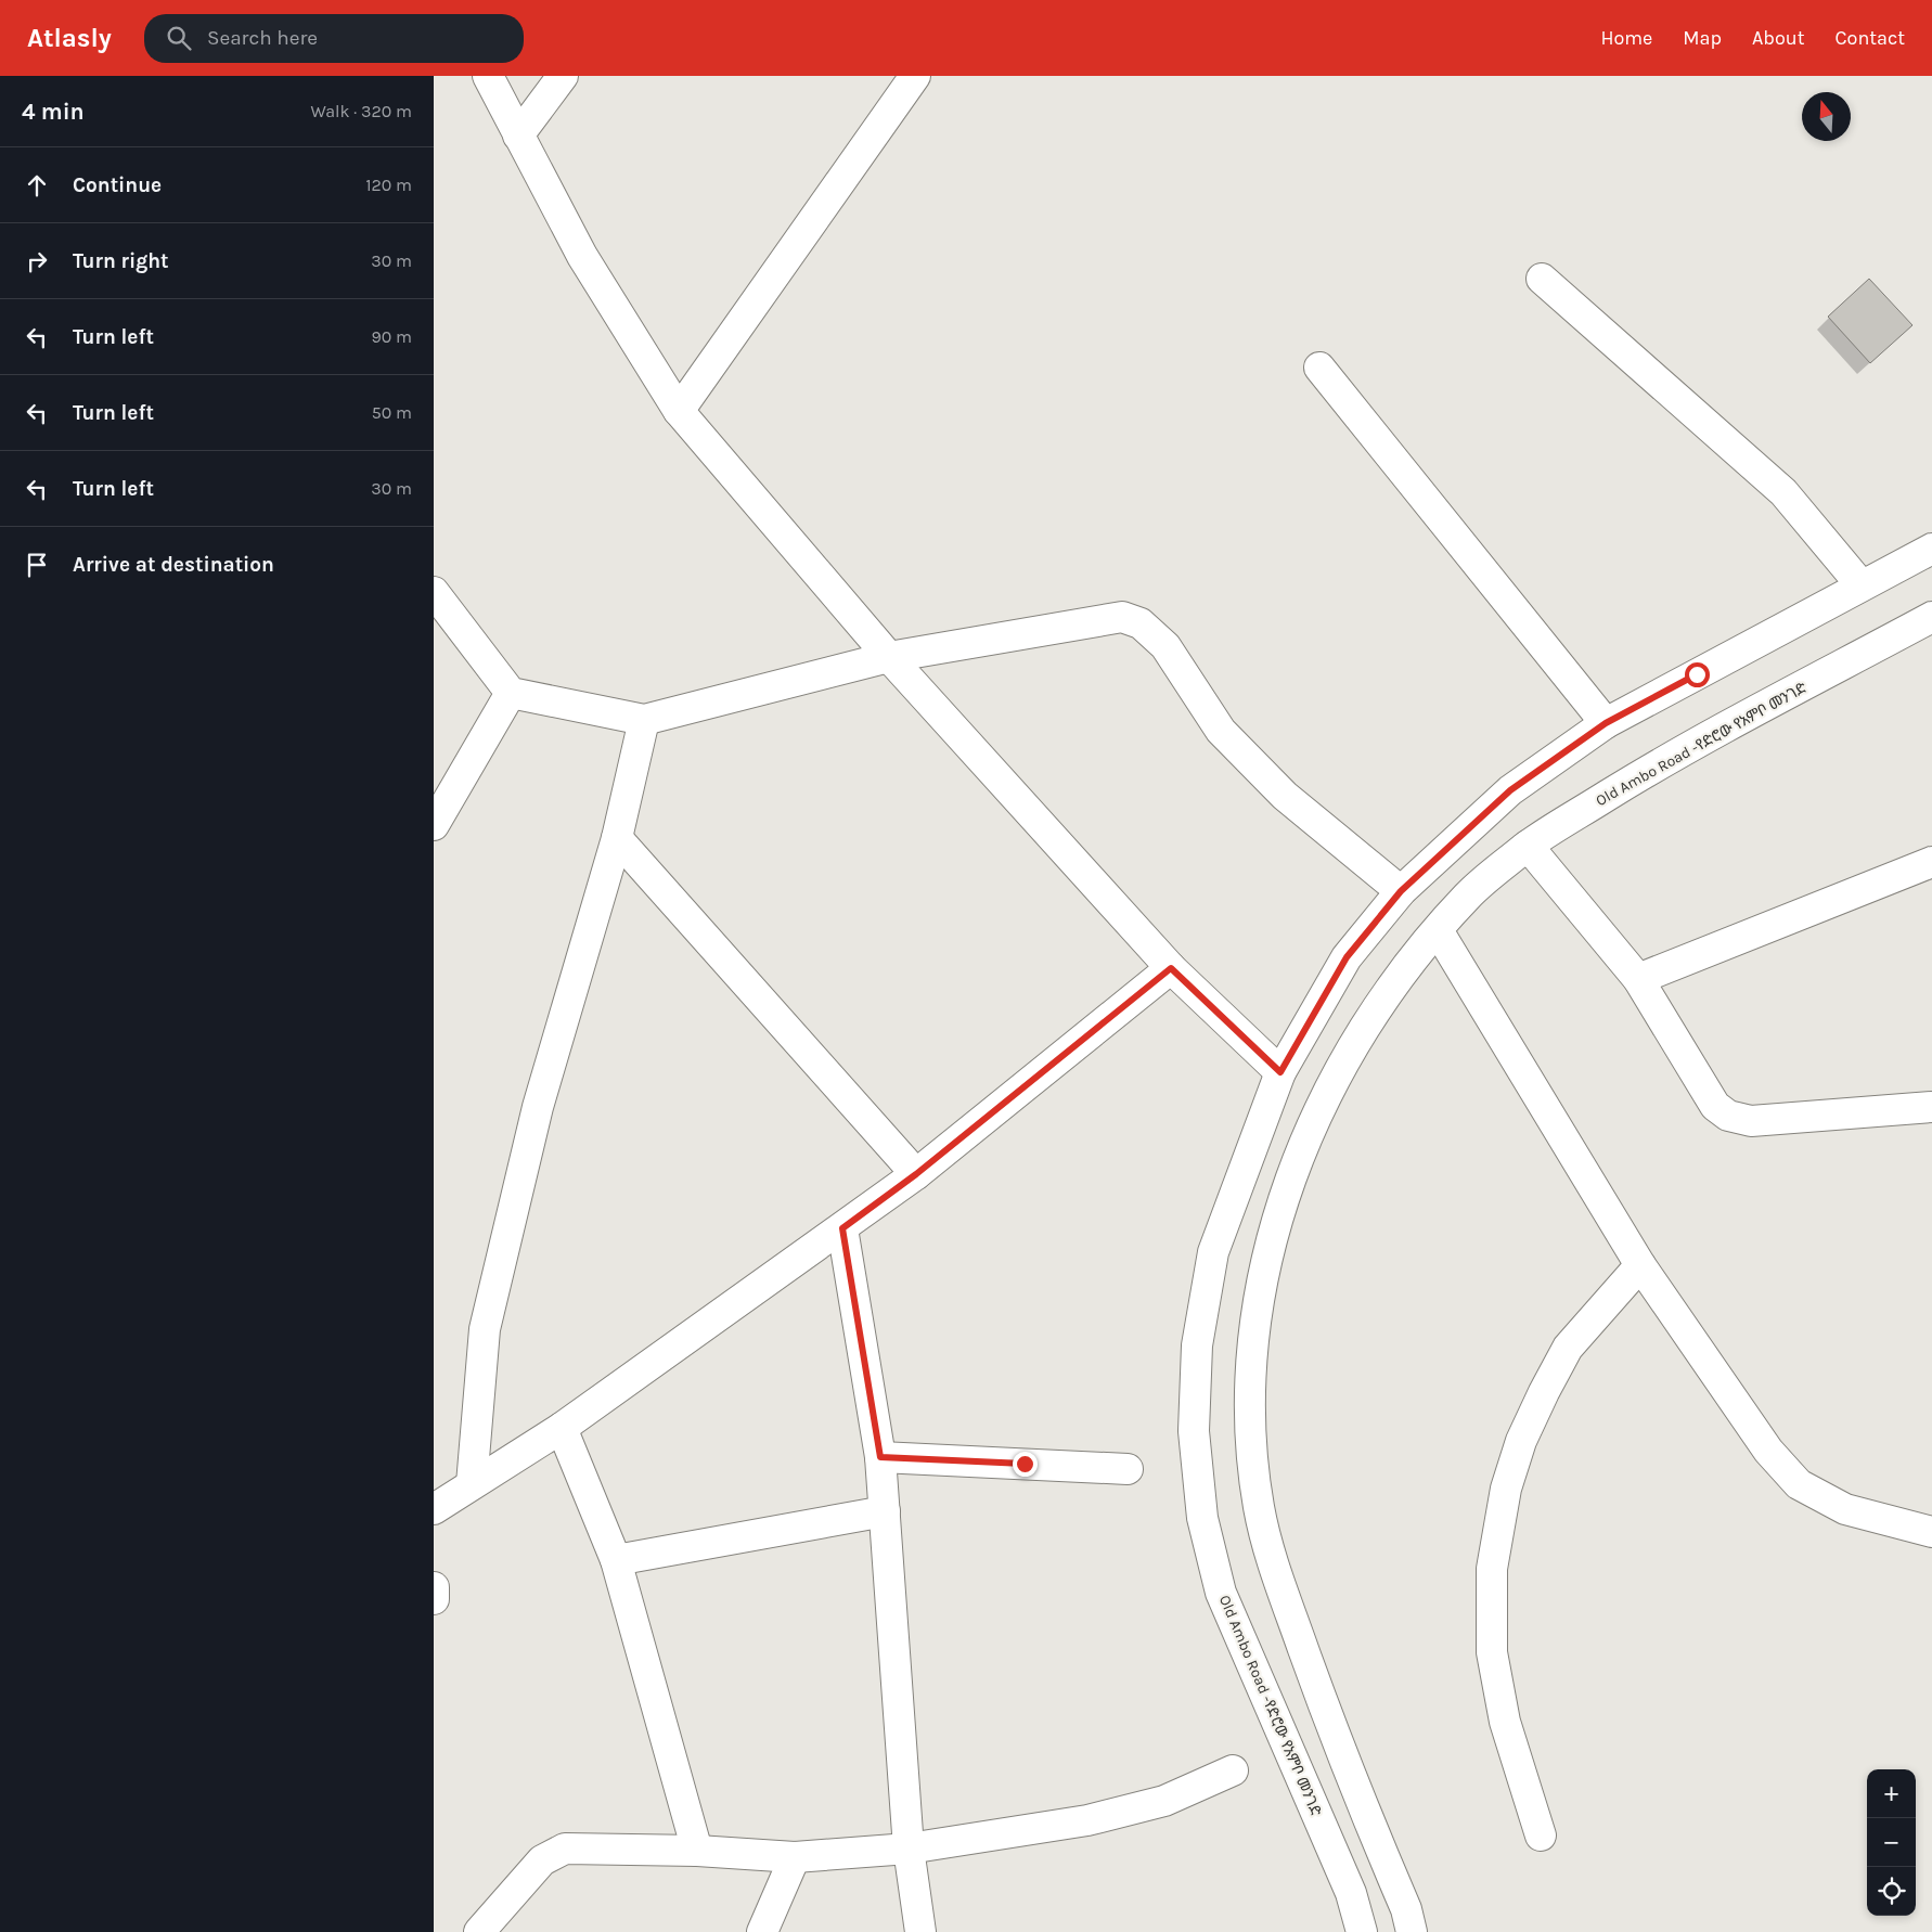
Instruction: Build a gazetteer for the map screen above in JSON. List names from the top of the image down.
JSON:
{
  "streets": {
    "street": ["Old Ambo Road -የድሮው የአምቦ መንገድ"]
  },
  "north": "top",
  "page": {
    "header": "Atlasly",
    "search": "Search here",
    "nav": [
      "Home",
      "Map",
      "About",
      "Contact"
    ],
    "heading": ["4 min", "Walk · 320 m"],
    "list": [
      ["Continue", "120 m"],
      ["Turn right", "30 m"],
      ["Turn left", "90 m"],
      ["Turn left", "50 m"],
      ["Turn left", "30 m"],
      "Arrive at destination"
    ],
    "map_buttons": ["+", "−"]
  }
}
